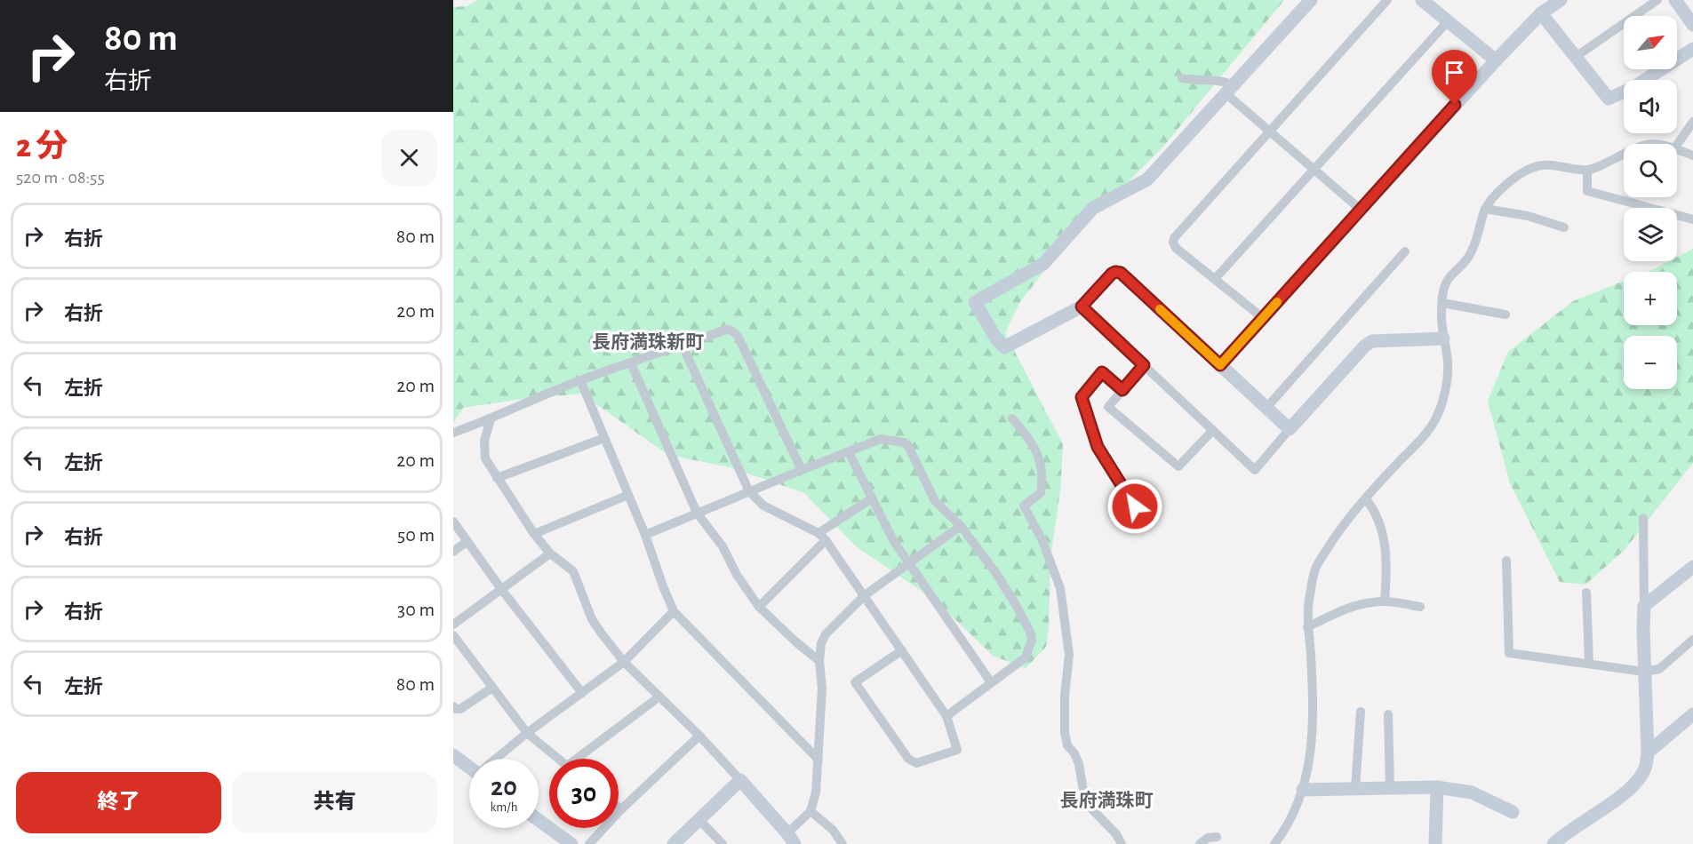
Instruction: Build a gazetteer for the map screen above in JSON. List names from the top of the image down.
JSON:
{
  "districts": ["長府満珠新町", "長府満珠町"],
  "north": "top right",
  "page": {
    "turn": ["80 m", "右折"],
    "map_buttons": ["+", "−"],
    "heading": ["2 分", "520 m · 08:55"],
    "list": [
      {
        "name": "右折",
        "value": "80 m"
      },
      {
        "name": "右折",
        "value": "20 m"
      },
      {
        "name": "左折",
        "value": "20 m"
      },
      {
        "name": "左折",
        "value": "20 m"
      },
      {
        "name": "右折",
        "value": "50 m"
      },
      {
        "name": "右折",
        "value": "30 m"
      },
      {
        "name": "左折",
        "value": "80 m"
      }
    ],
    "speed": "20 km/h",
    "limit": "30",
    "buttons": ["終了", "共有"]
  }
}
